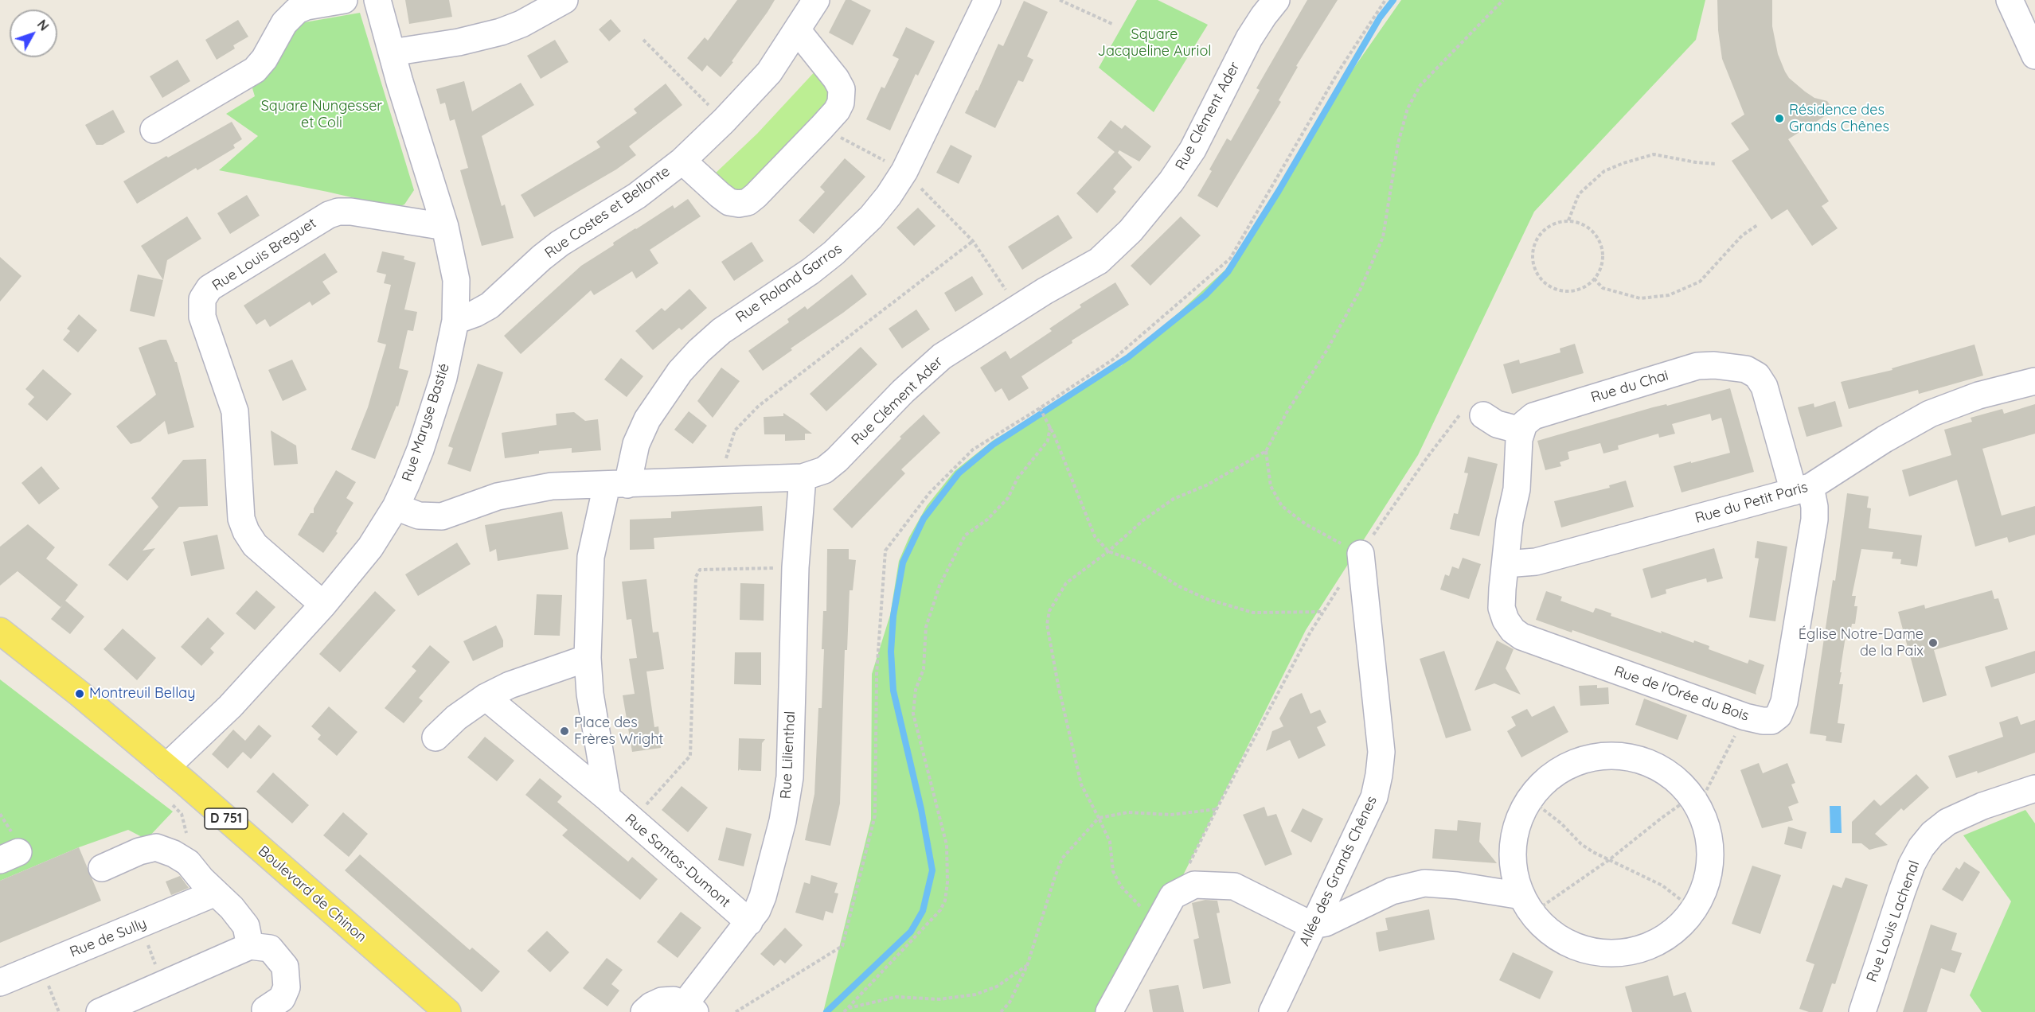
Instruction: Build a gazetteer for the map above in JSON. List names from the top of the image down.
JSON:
{
  "streets": {
    "main road": ["D 751", "Boulevard de Chinon"],
    "street": [
      "Rue Clément Ader",
      "Rue Costes et Bellonte",
      "Rue Louis Breguet",
      "Rue Roland Garros",
      "Rue du Chai",
      "Rue Maryse Bastié",
      "Rue du Petit Paris",
      "Rue de l'Orée du Bois",
      "Rue Lilienthal",
      "Rue Santos-Dumont",
      "Allée des Grands Chênes",
      "Rue Louis Lachenal",
      "Rue de Sully"
    ]
  },
  "crossings": [
    ["Rue Clément Ader", "Rue Roland Garros"],
    ["Rue Clément Ader", "Rue Maryse Bastié"],
    ["Rue Clément Ader", "Rue Lilienthal"],
    ["Rue Costes et Bellonte", "Rue Maryse Bastié"],
    ["Rue Louis Breguet", "Rue Maryse Bastié"],
    ["Rue du Chai", "Rue du Petit Paris"],
    ["Rue du Chai", "Rue de l'Orée du Bois"],
    ["Rue Maryse Bastié", "Boulevard de Chinon"],
    ["Rue du Petit Paris", "Rue de l'Orée du Bois"],
    ["Rue Lilienthal", "Rue Santos-Dumont"]
  ],
  "parks": ["Square Jacqueline Auriol", "Square Nungesser et Coli"],
  "places": [
    "Résidence des Grands Chênes",
    "Église Notre-Dame de la Paix",
    "Montreuil Bellay",
    "Place des Frères Wright"
  ],
  "north": "top right"
}
